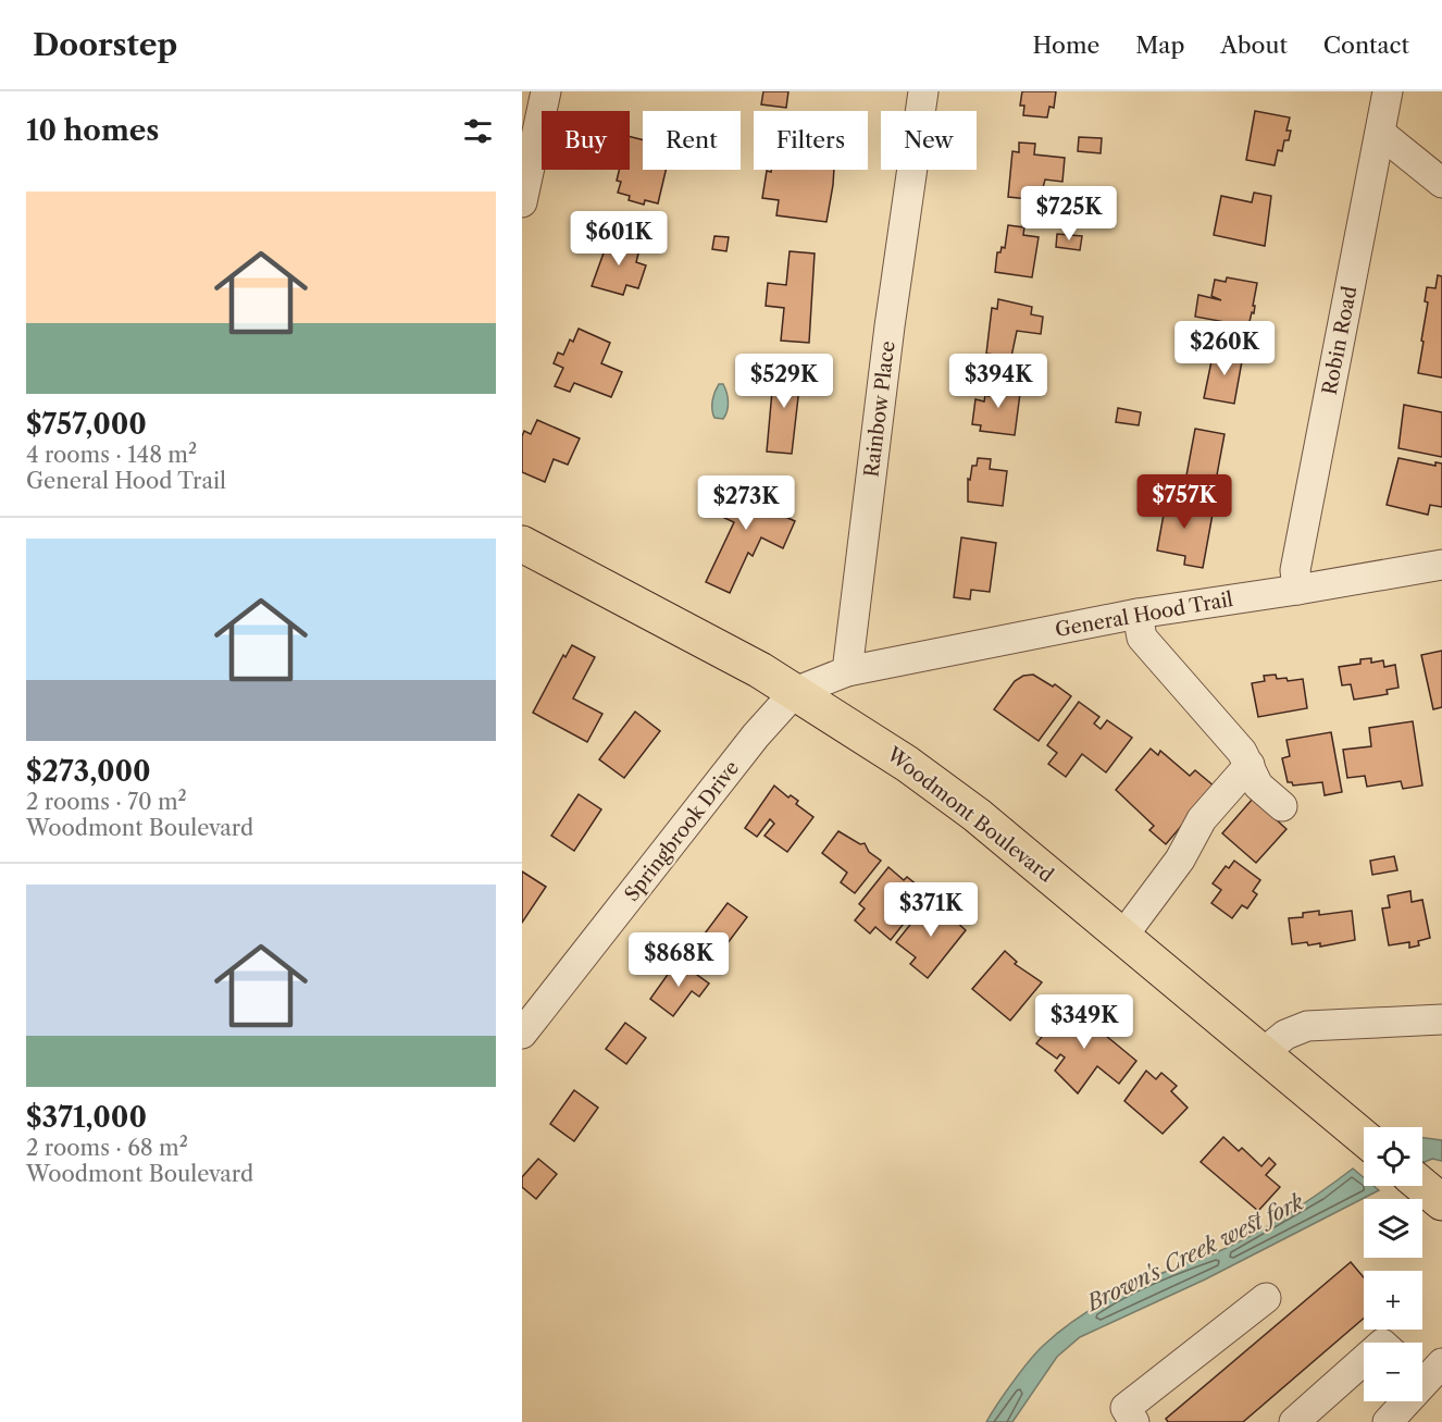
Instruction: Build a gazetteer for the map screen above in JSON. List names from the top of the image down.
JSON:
{
  "streets": {
    "main road": ["Woodmont Boulevard"],
    "street": [
      "Robin Road",
      "Rainbow Place",
      "General Hood Trail",
      "Springbrook Drive"
    ]
  },
  "crossings": [
    ["Robin Road", "General Hood Trail"],
    ["Rainbow Place", "General Hood Trail"],
    ["Woodmont Boulevard", "Springbrook Drive"]
  ],
  "water": ["Brown's Creek west fork"],
  "page": {
    "header": "Doorstep",
    "nav": [
      "Home",
      "Map",
      "About",
      "Contact"
    ],
    "heading": "10 homes",
    "chip": [
      "Buy",
      "Rent",
      "Filters",
      "New"
    ],
    "list": [
      {
        "name": "$757,000",
        "note": "4 rooms · 148 m² · General Hood Trail"
      },
      {
        "name": "$273,000",
        "note": "2 rooms · 70 m² · Woodmont Boulevard"
      },
      {
        "name": "$371,000",
        "note": "2 rooms · 68 m² · Woodmont Boulevard"
      }
    ],
    "price": [
      "$725K",
      "$601K",
      "$260K",
      "$529K",
      "$394K",
      "$757K",
      "$273K",
      "$371K",
      "$868K",
      "$349K"
    ],
    "map_buttons": ["+", "−"]
  }
}
